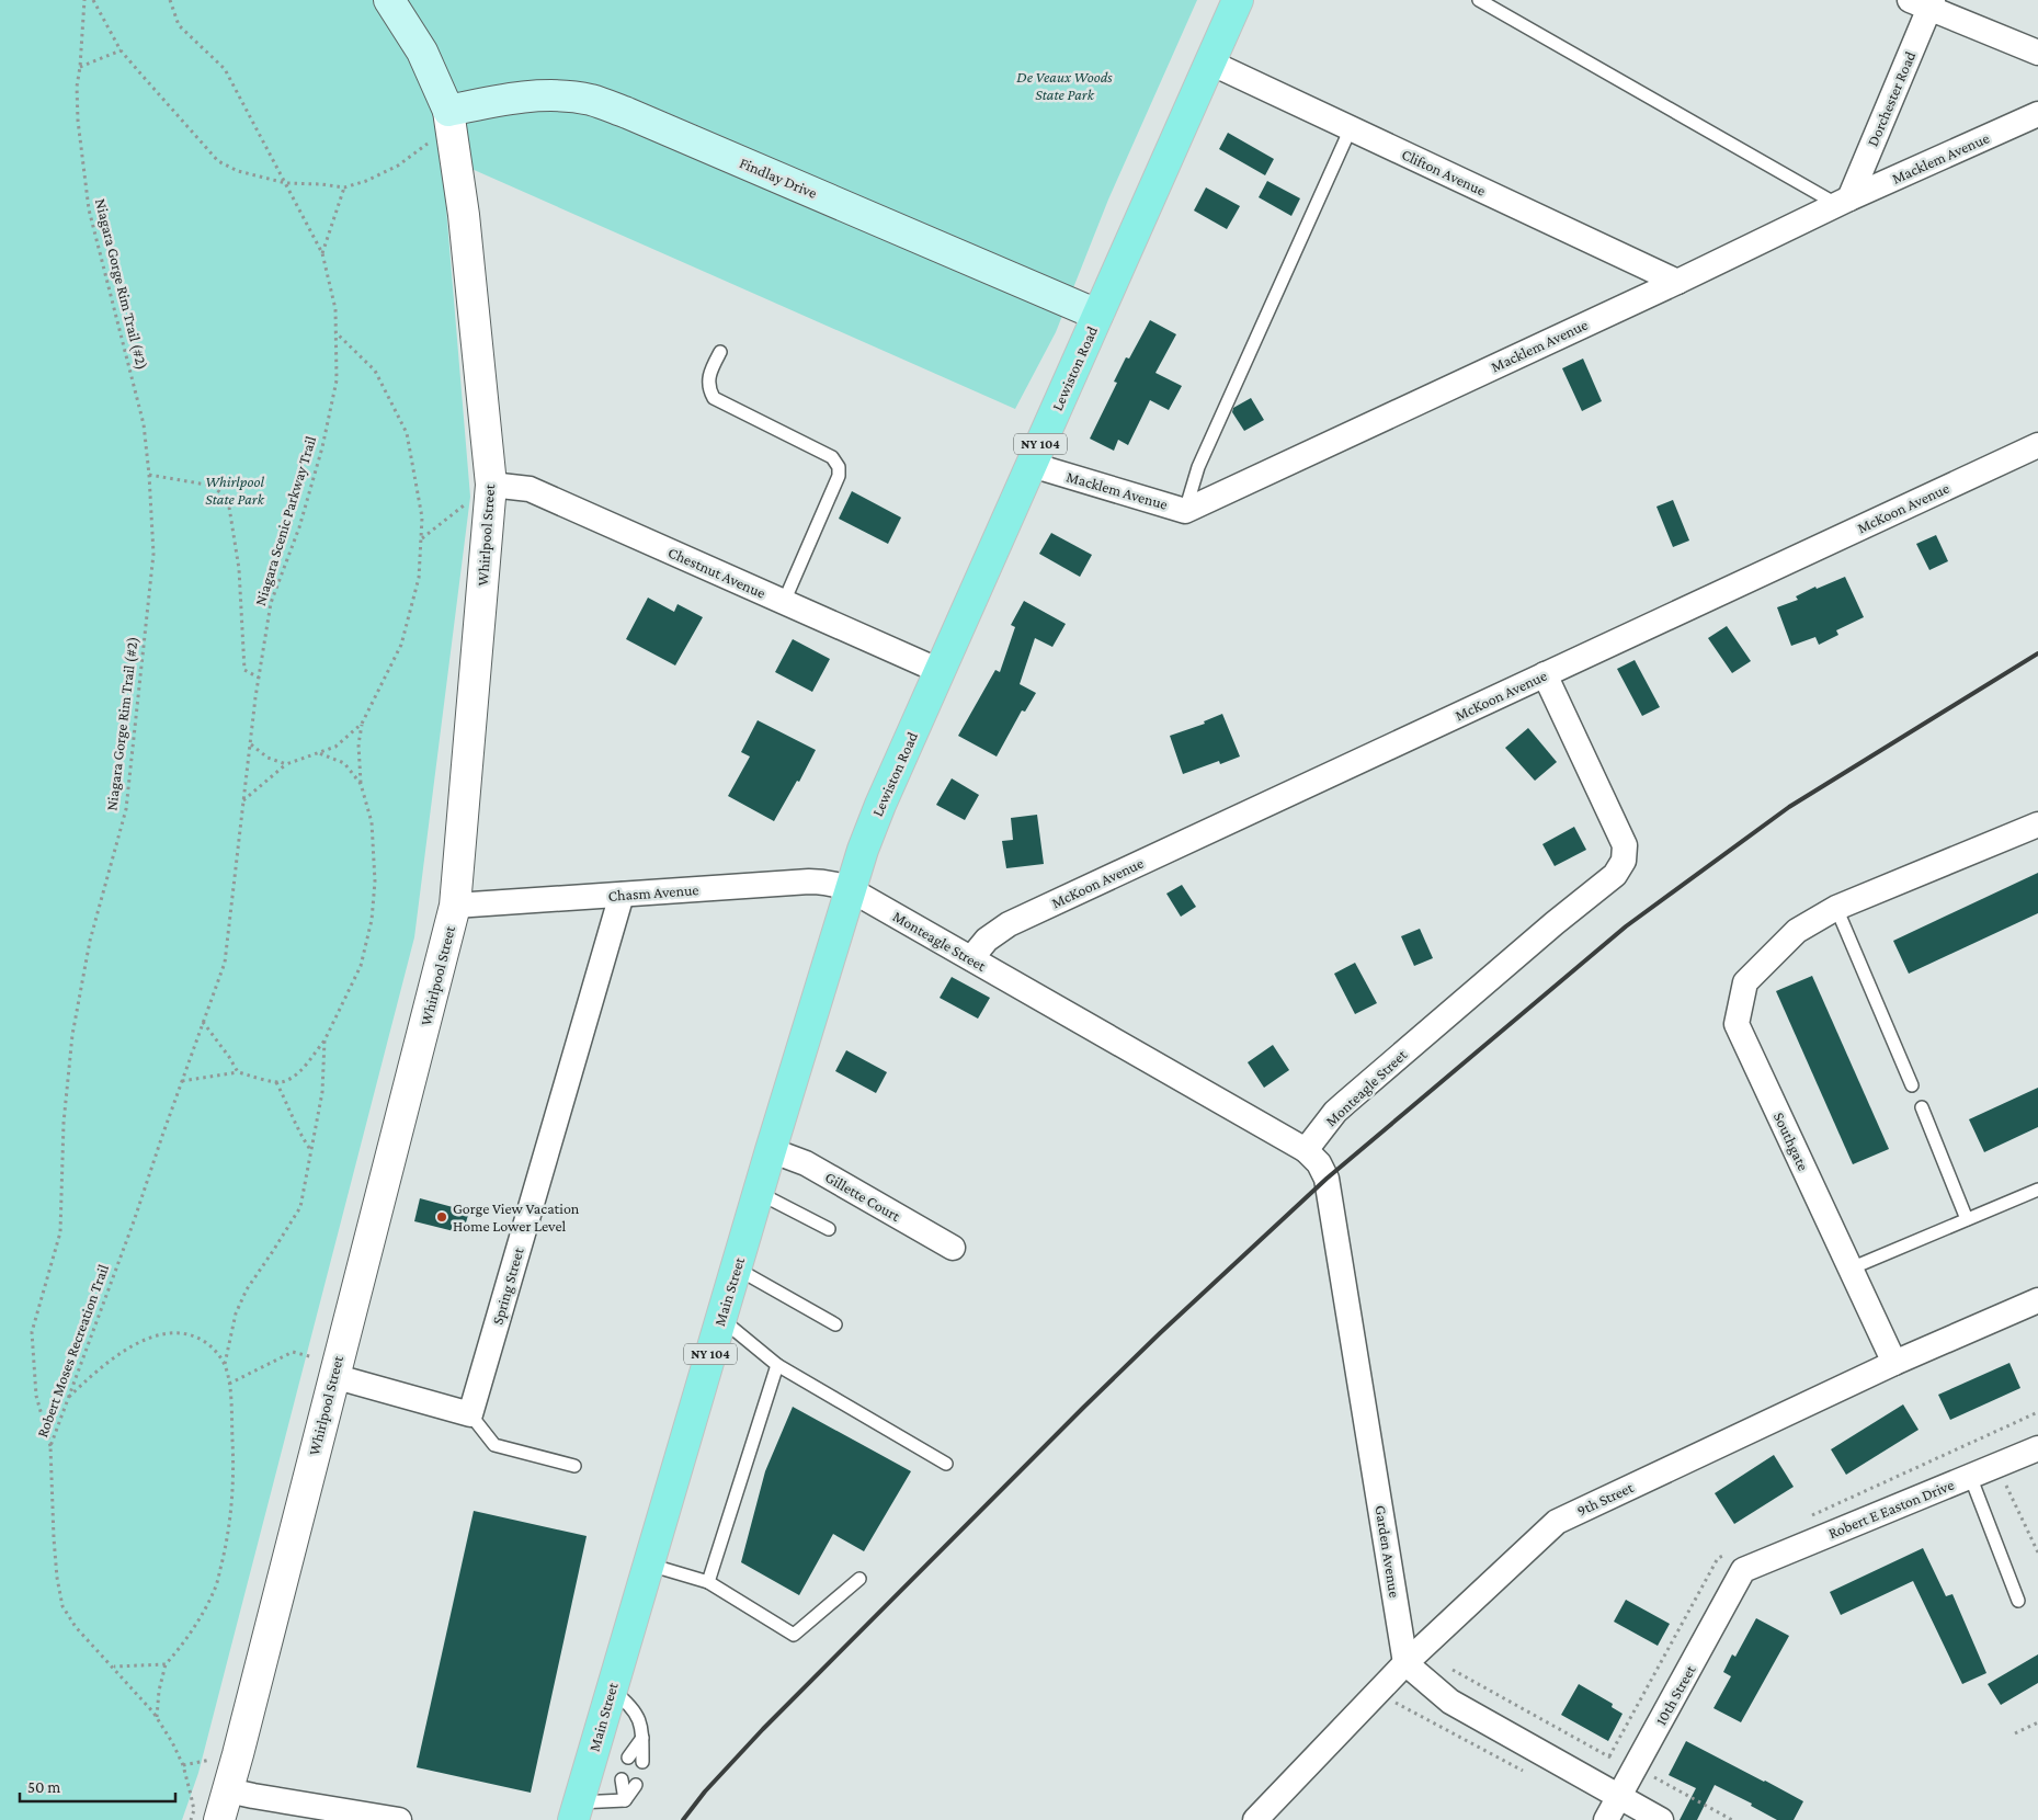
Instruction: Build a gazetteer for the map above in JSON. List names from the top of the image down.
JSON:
{
  "streets": {
    "main road": [
      "Findlay Drive",
      "Lewiston Road",
      "NY 104",
      "Main Street"
    ],
    "street": [
      "Dorchester Road",
      "Macklem Avenue",
      "Clifton Avenue",
      "McKoon Avenue",
      "Whirlpool Street",
      "Chestnut Avenue",
      "Chasm Avenue",
      "Monteagle Street",
      "Southgate",
      "Gillette Court",
      "Spring Street",
      "9th Street",
      "Robert E Easton Drive",
      "Garden Avenue",
      "10th Street"
    ],
    "path": ["Niagara Gorge Rim Trail (#2)", "Niagara Scenic Parkway Trail", "Robert Moses Recreation Trail"]
  },
  "crossings": [
    ["Dorchester Road", "Macklem Avenue"],
    ["Macklem Avenue", "Clifton Avenue"],
    ["Macklem Avenue", "Lewiston Road"],
    ["Clifton Avenue", "Lewiston Road"],
    ["Findlay Drive", "Lewiston Road"],
    ["Findlay Drive", "Whirlpool Street"],
    ["Niagara Gorge Rim Trail (#2)", "Robert Moses Recreation Trail"],
    ["Lewiston Road", "Chestnut Avenue"],
    ["Lewiston Road", "Chasm Avenue"],
    ["Lewiston Road", "Monteagle Street"],
    ["Lewiston Road", "Main Street"],
    ["McKoon Avenue", "Monteagle Street"],
    ["Niagara Scenic Parkway Trail", "Robert Moses Recreation Trail"],
    ["Whirlpool Street", "Chestnut Avenue"],
    ["Whirlpool Street", "Chasm Avenue"],
    ["Chasm Avenue", "Monteagle Street"],
    ["Chasm Avenue", "Spring Street"],
    ["Chasm Avenue", "Main Street"],
    ["Monteagle Street", "Main Street"],
    ["Monteagle Street", "Garden Avenue"],
    ["Southgate", "9th Street"],
    ["Gillette Court", "Main Street"],
    ["9th Street", "Garden Avenue"],
    ["Robert E Easton Drive", "10th Street"]
  ],
  "parks": ["De Veaux Woods State Park", "Whirlpool State Park"],
  "places": ["Gorge View Vacation Home Lower Level"],
  "scale_bar": "50 m"
}
